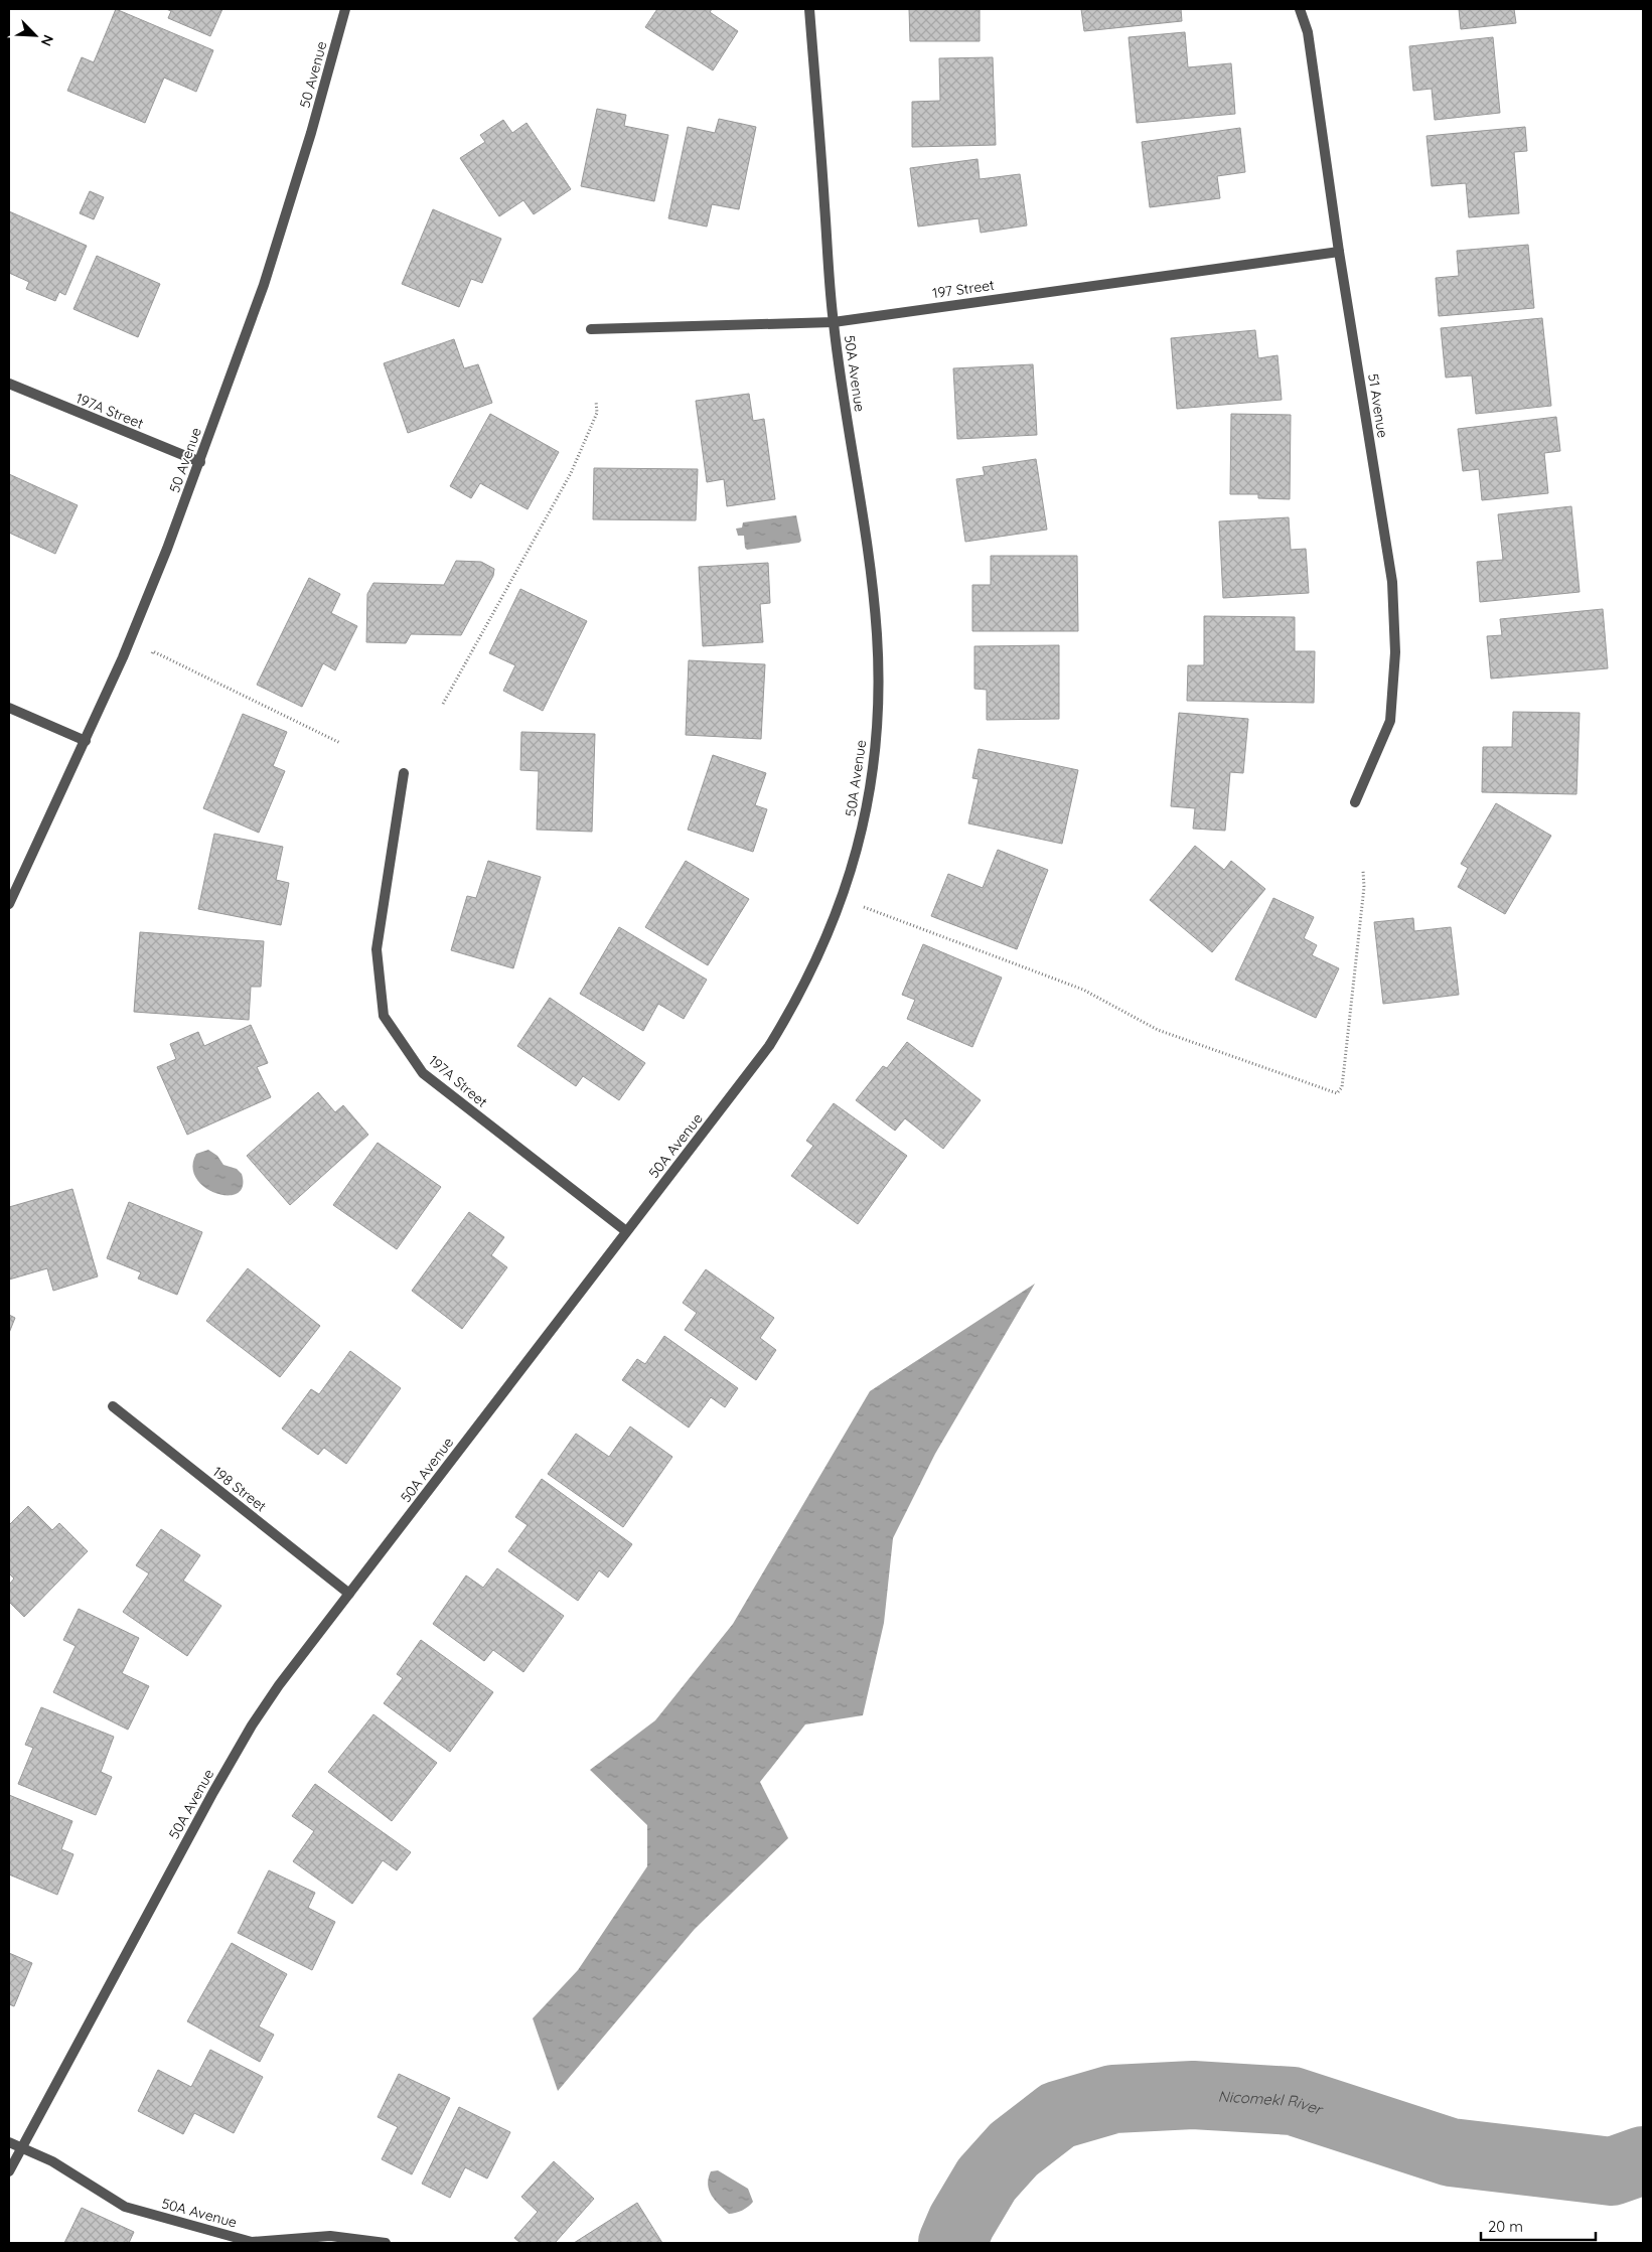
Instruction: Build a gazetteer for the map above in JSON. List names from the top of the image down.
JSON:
{
  "streets": {
    "street": [
      "50 Avenue",
      "197 Street",
      "50A Avenue",
      "51 Avenue",
      "197A Street",
      "198 Street"
    ]
  },
  "crossings": [
    ["50 Avenue", "197A Street"],
    ["197 Street", "50A Avenue"],
    ["197 Street", "51 Avenue"],
    ["50A Avenue", "197A Street"],
    ["50A Avenue", "198 Street"]
  ],
  "water": ["Nicomekl River"],
  "scale_bar": "20 m",
  "north": "bottom right"
}
